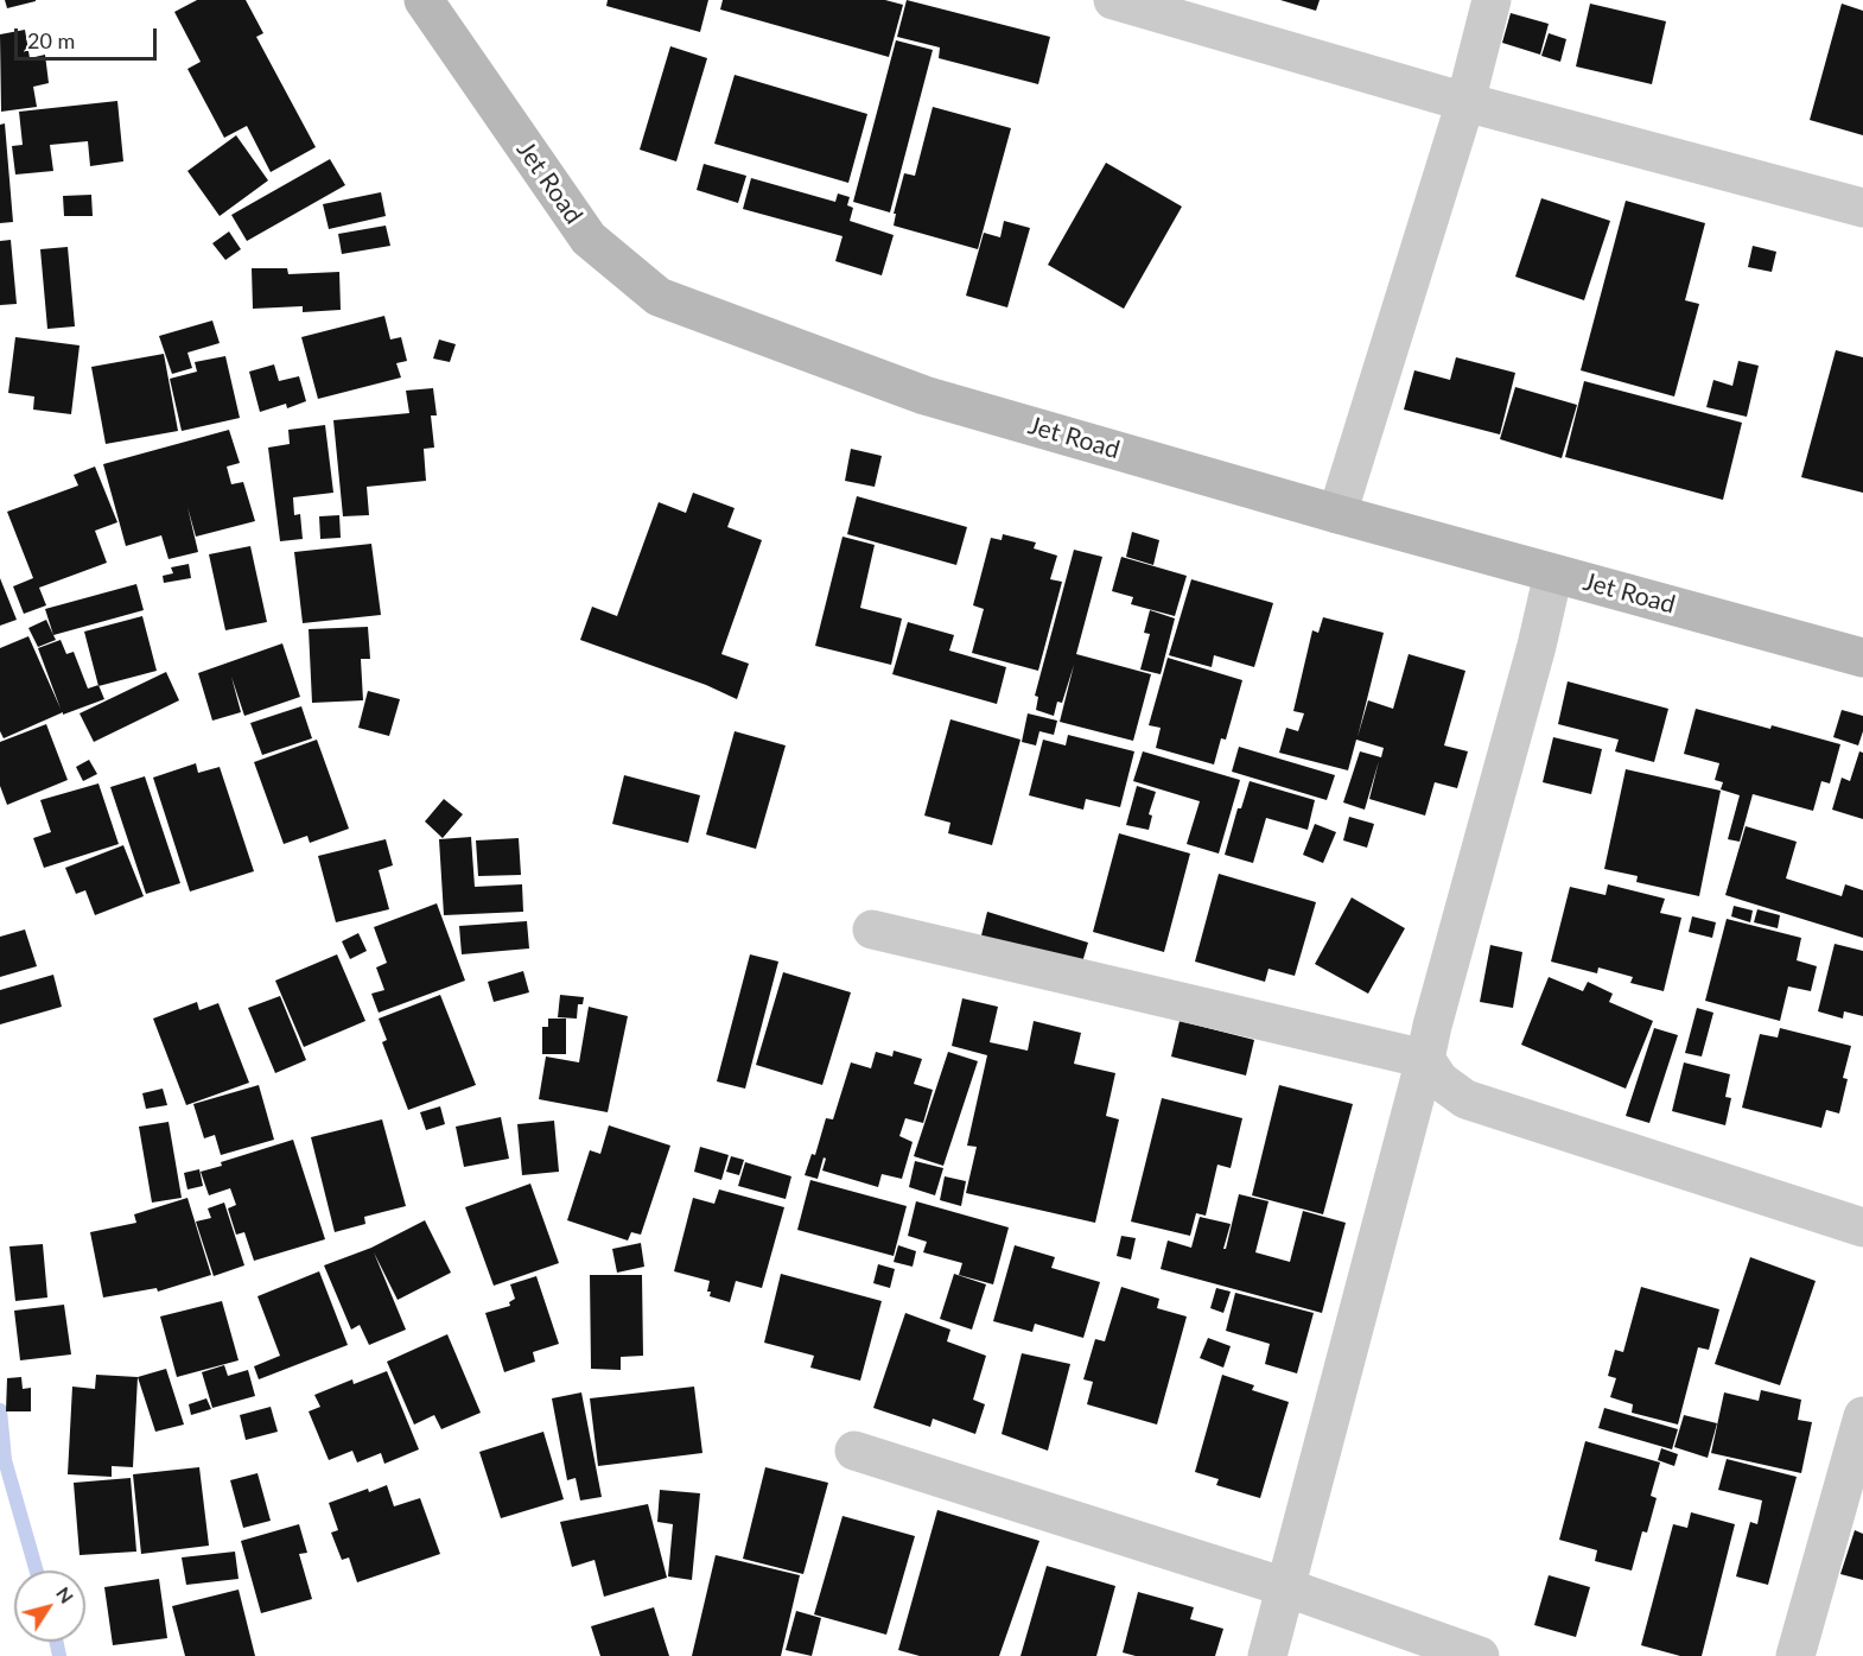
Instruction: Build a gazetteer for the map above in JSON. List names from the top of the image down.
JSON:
{
  "streets": {
    "main road": ["Jet Road"]
  },
  "scale_bar": "20 m",
  "north": "top right"
}
